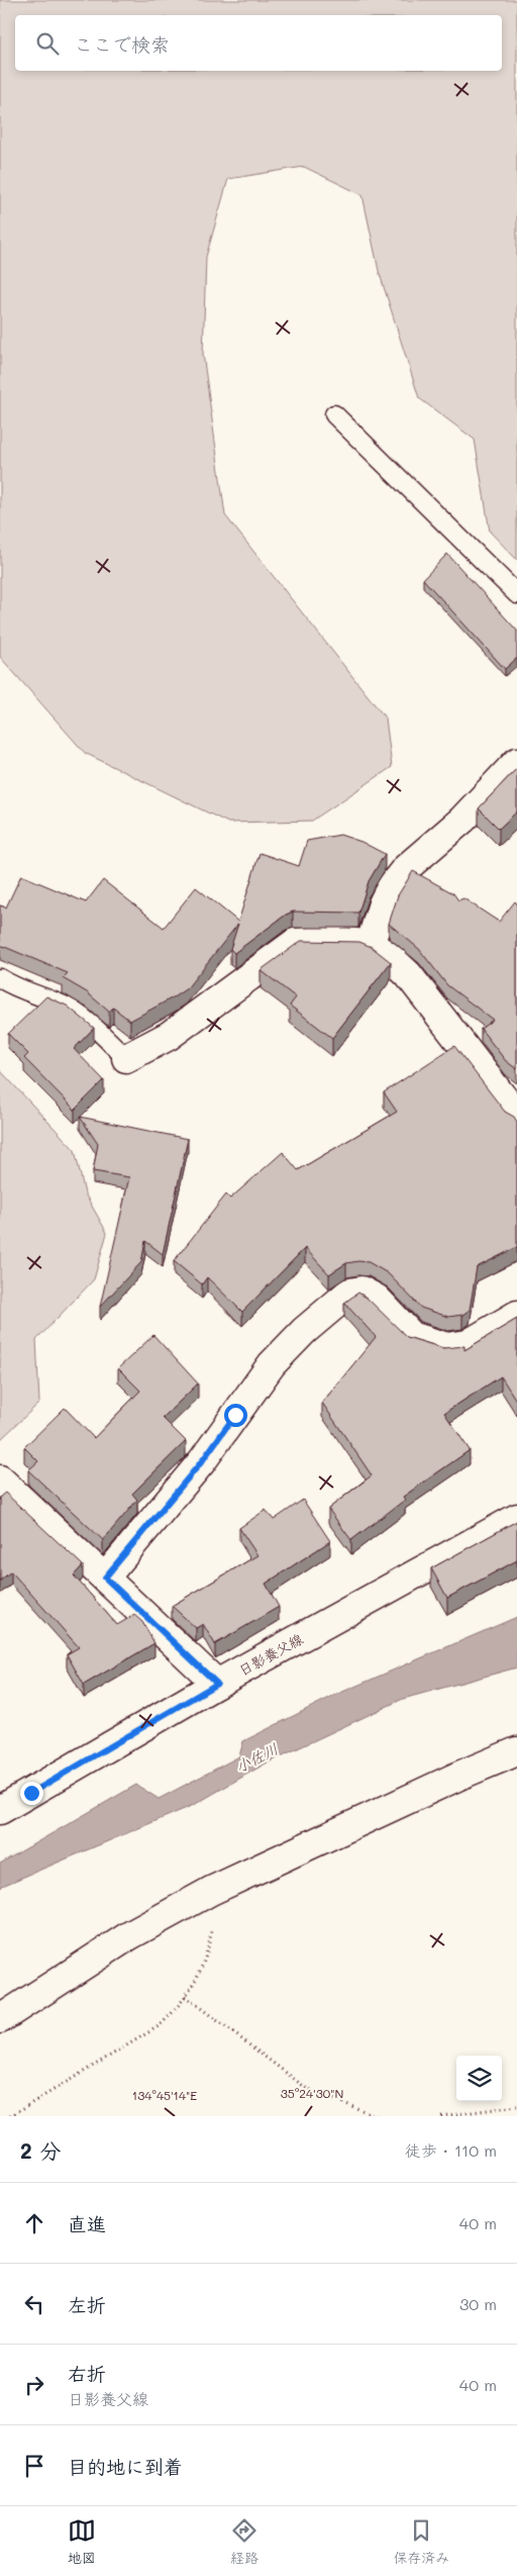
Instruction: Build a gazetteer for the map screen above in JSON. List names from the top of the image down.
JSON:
{
  "streets": {
    "street": ["日影養父線"]
  },
  "water": ["小佐川"],
  "page": {
    "search": "ここで検索",
    "heading": ["2 分", "徒歩 · 110 m"],
    "list": [
      ["直進", "40 m"],
      ["左折", "30 m"],
      ["右折", "日影養父線", "40 m"],
      "目的地に到着"
    ],
    "nav": ["地図", "経路", "保存済み"]
  },
  "coordinates": ["35°24'30\"N", "134°45'14\"E"]
}
